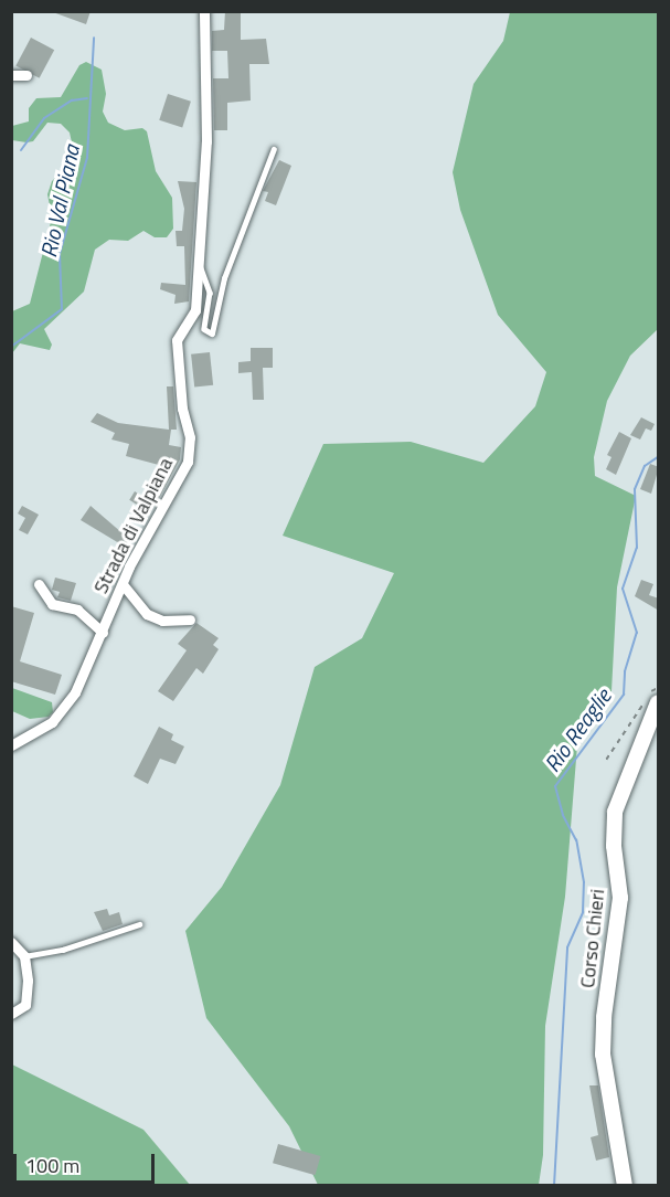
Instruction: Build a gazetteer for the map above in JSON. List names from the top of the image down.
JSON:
{
  "streets": {
    "main road": ["Corso Chieri"],
    "street": ["Strada di Valpiana"]
  },
  "water": ["Rio Val Piana", "Rio Reaglie"],
  "scale_bar": "100 m"
}
